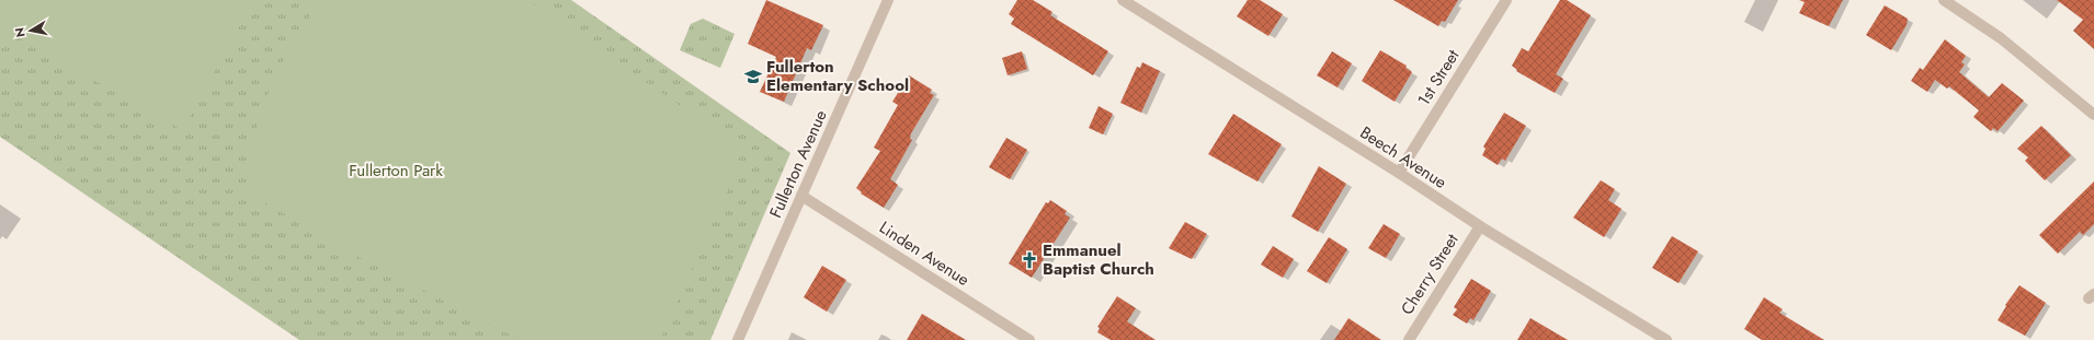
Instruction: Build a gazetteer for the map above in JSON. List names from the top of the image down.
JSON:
{
  "streets": {
    "street": [
      "1st Street",
      "Beech Avenue",
      "Fullerton Avenue",
      "Linden Avenue",
      "Cherry Street"
    ]
  },
  "crossings": [
    ["1st Street", "Beech Avenue"],
    ["Beech Avenue", "Cherry Street"],
    ["Fullerton Avenue", "Linden Avenue"]
  ],
  "parks": ["Fullerton Park"],
  "places": {
    "school or university": ["Fullerton Elementary School"],
    "church": ["Emmanuel Baptist Church"]
  },
  "north": "left"
}
